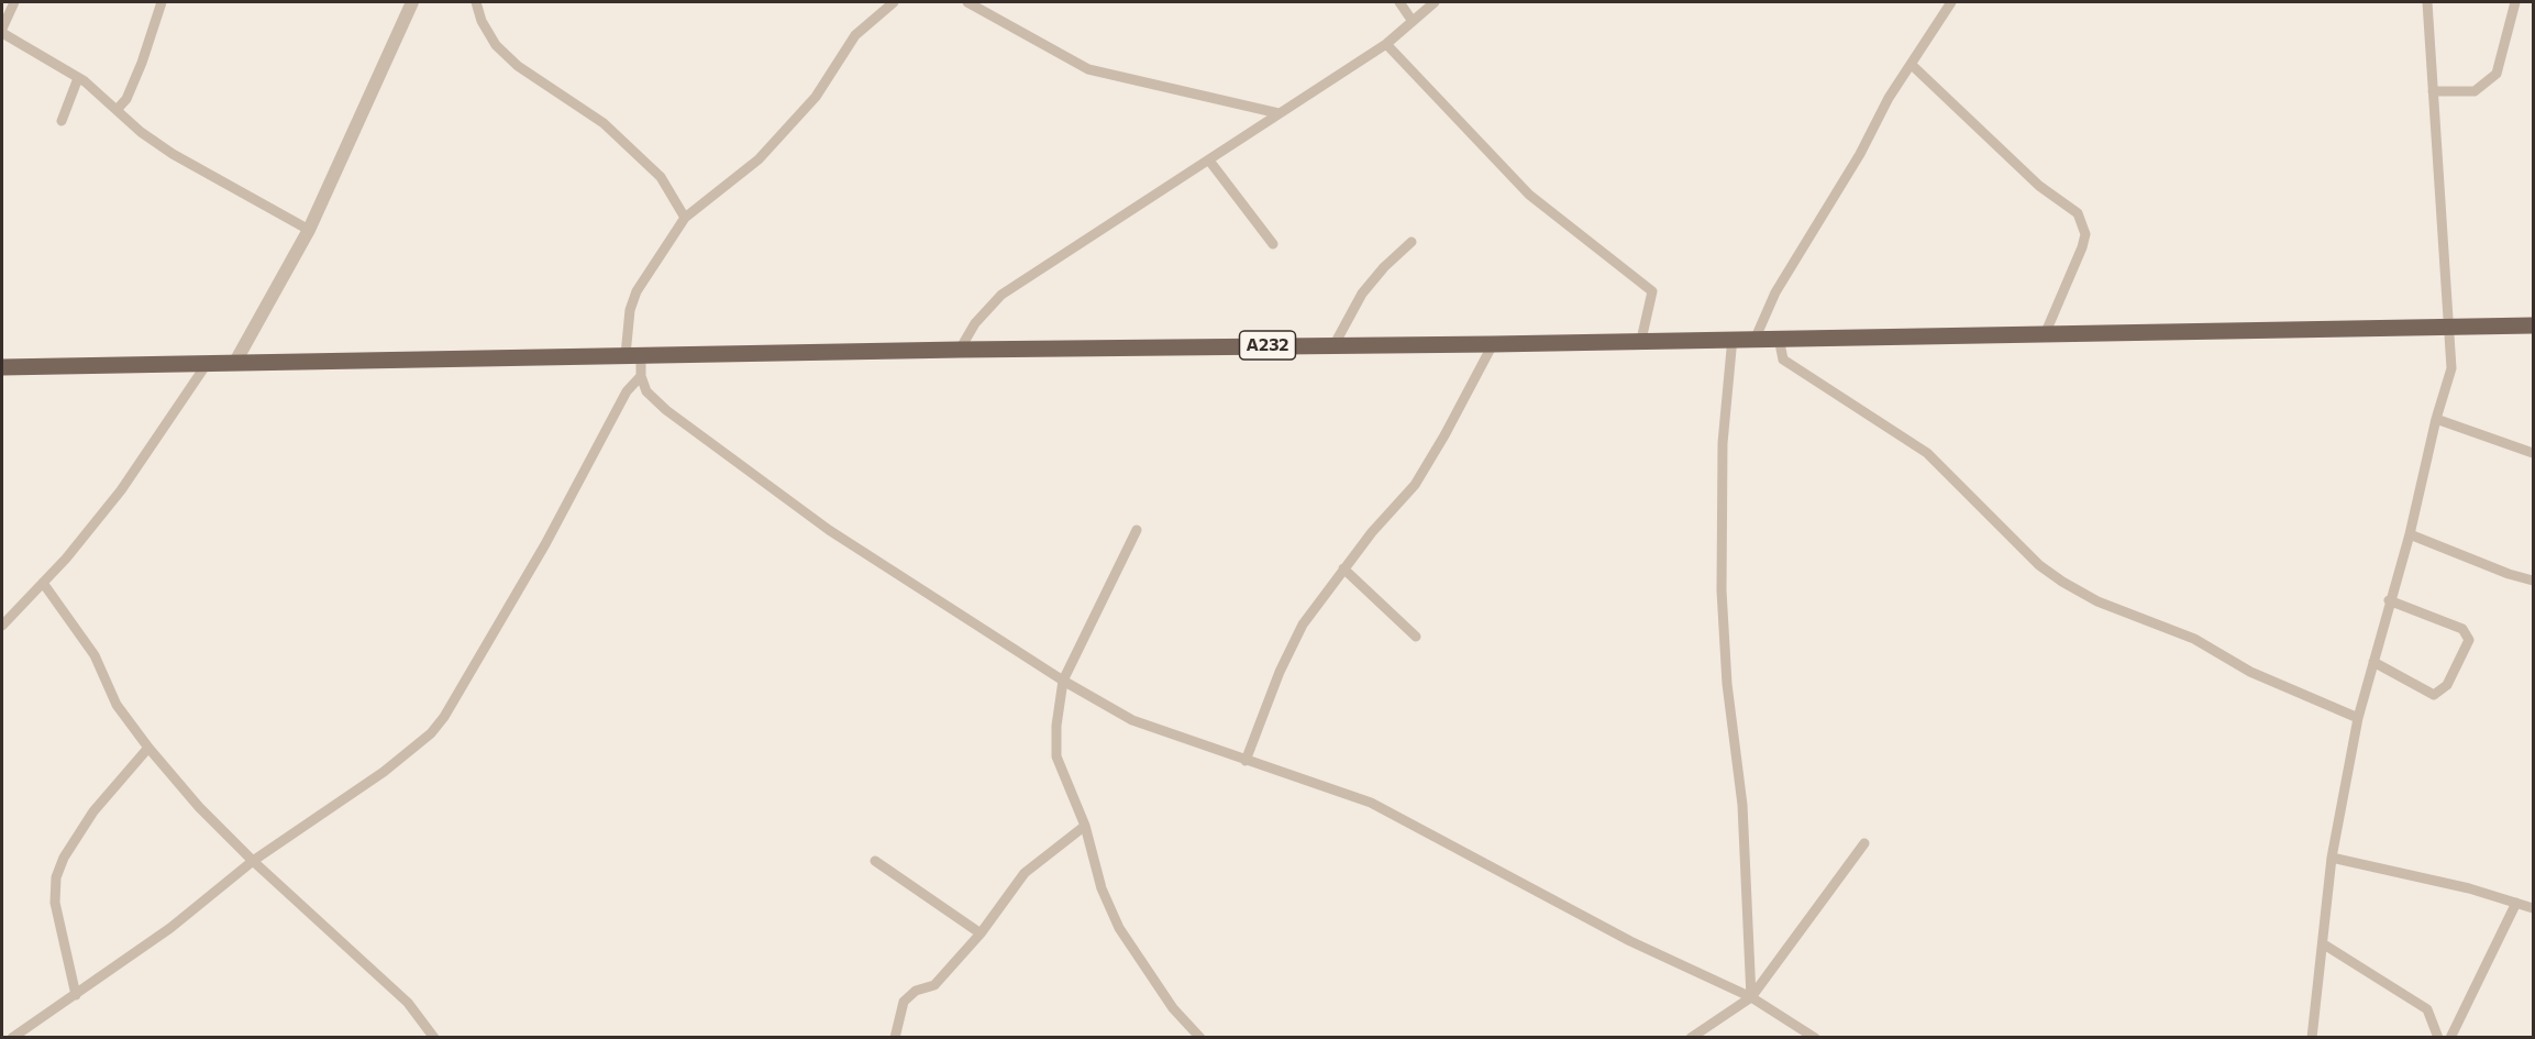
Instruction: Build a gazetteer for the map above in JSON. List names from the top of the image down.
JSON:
{
  "streets": {
    "main road": ["A232"]
  }
}
